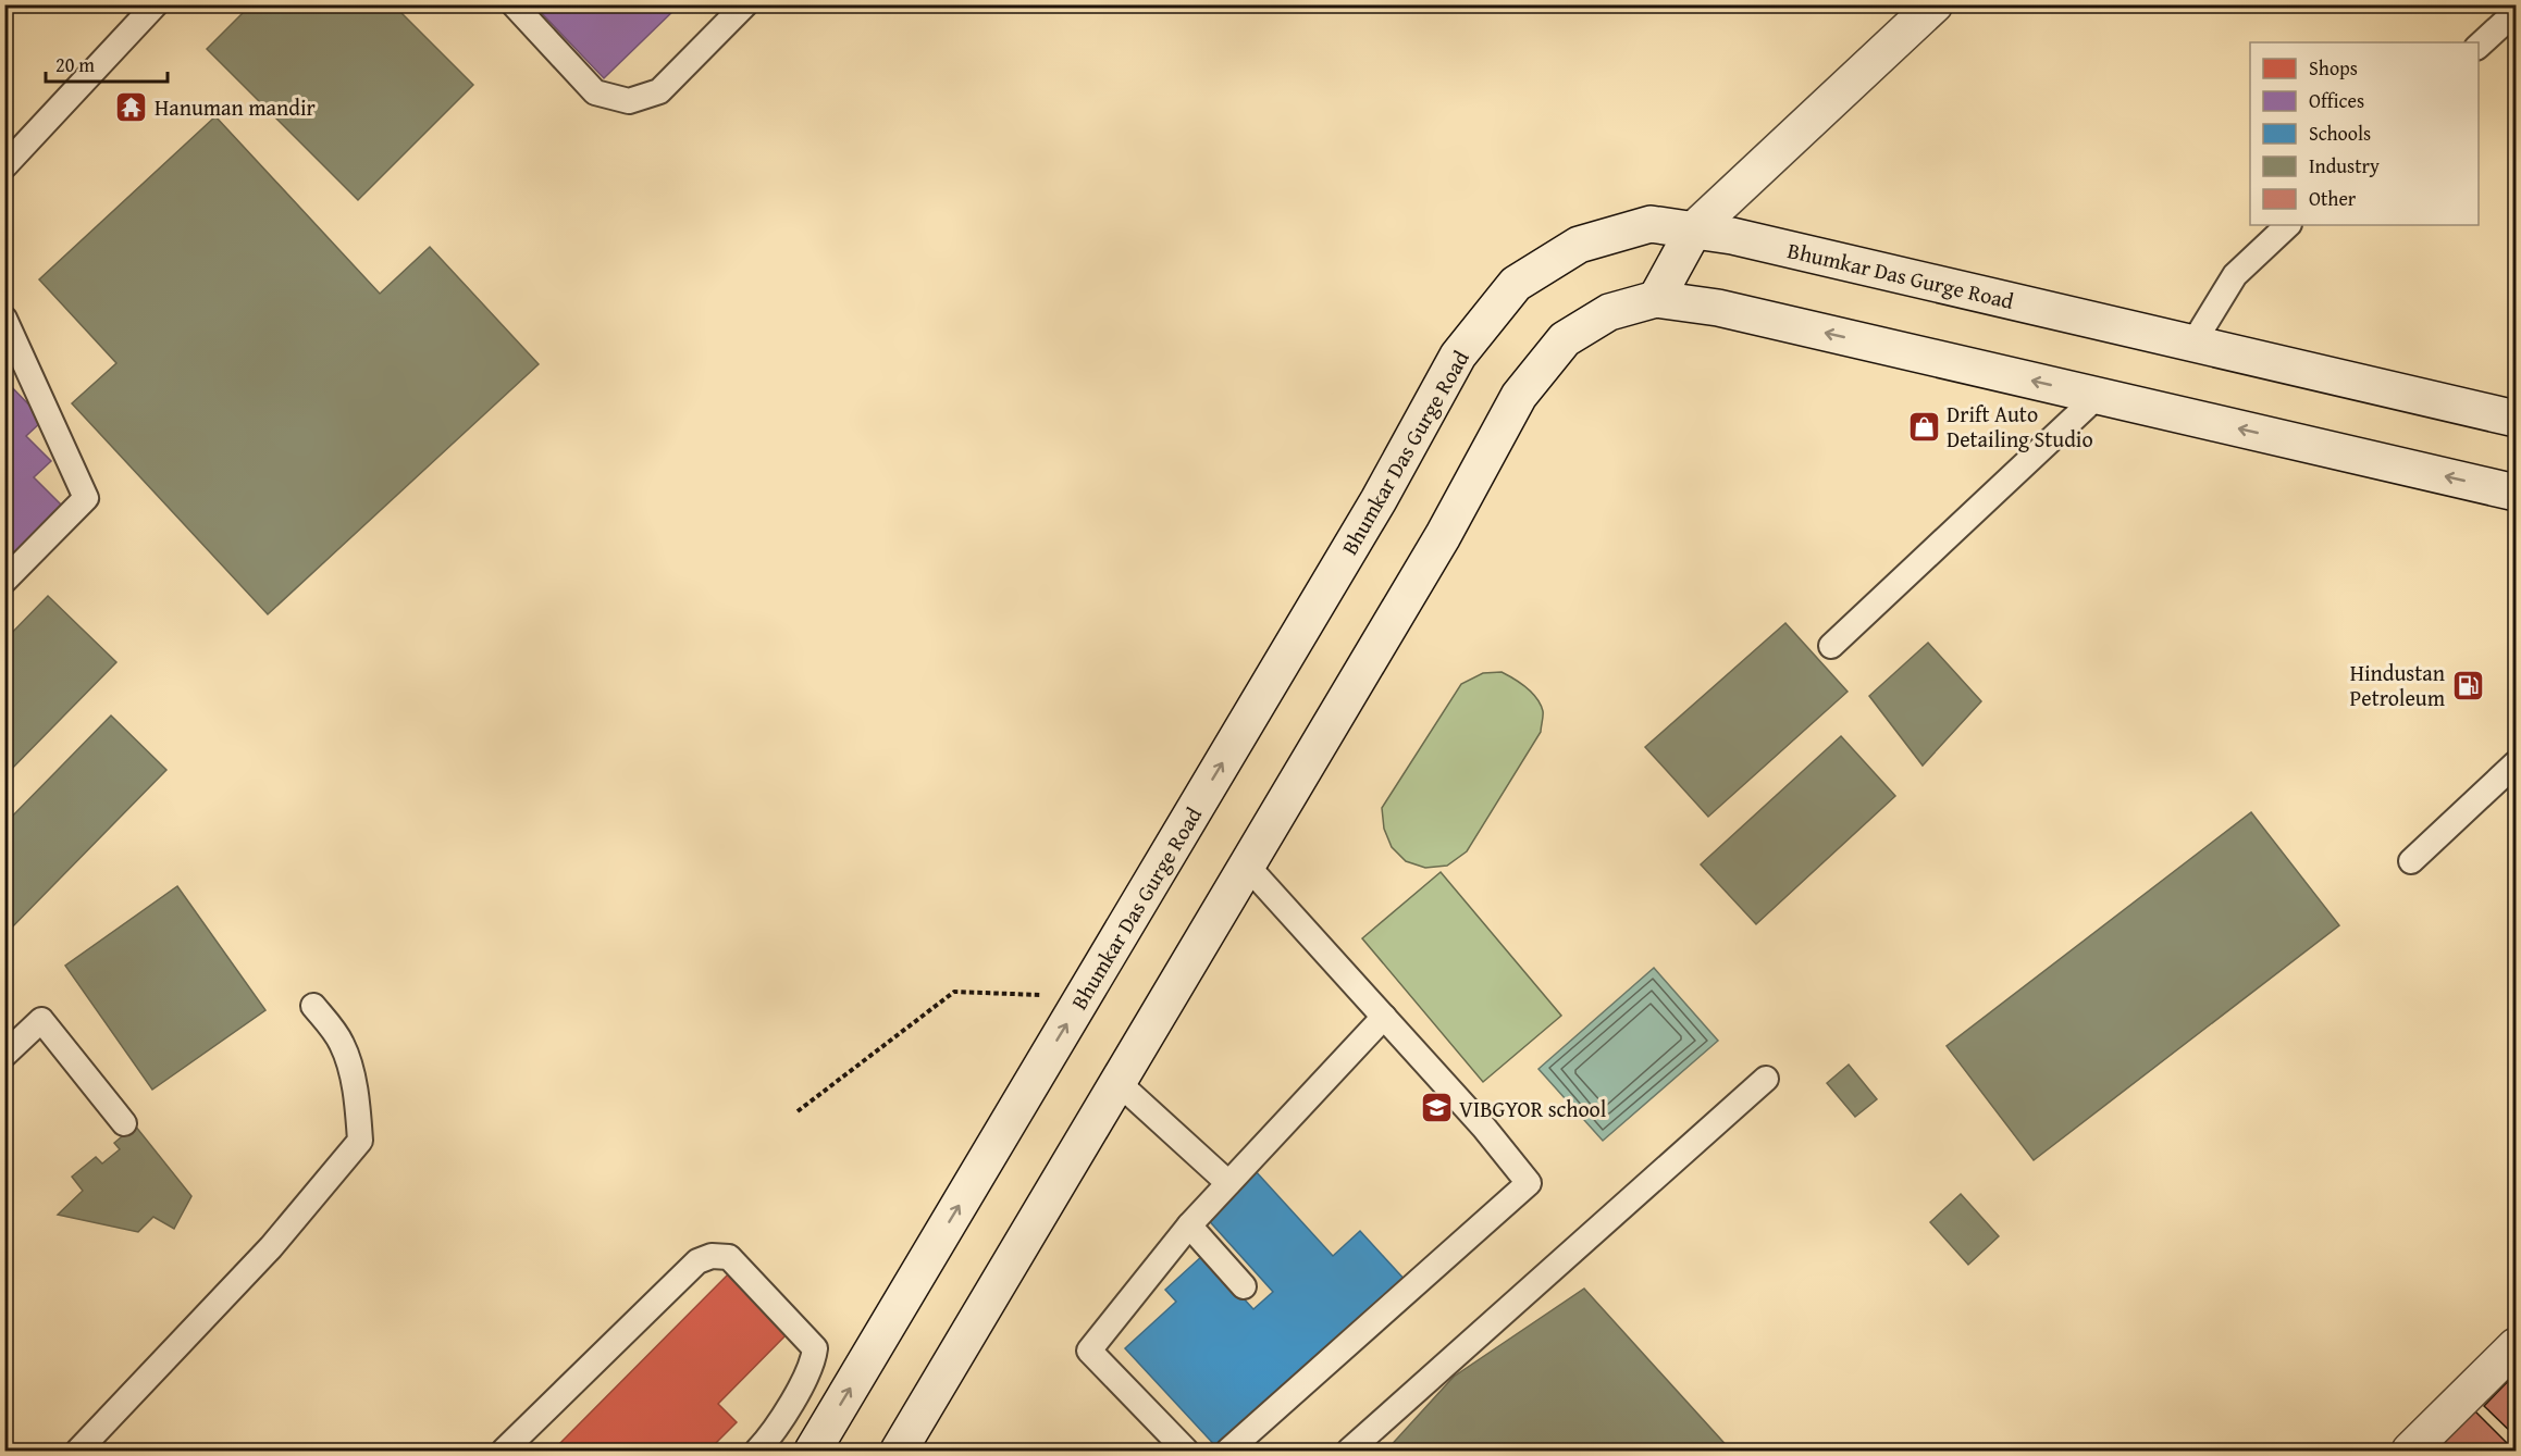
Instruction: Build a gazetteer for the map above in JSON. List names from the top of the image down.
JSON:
{
  "streets": {
    "main road": ["Bhumkar Das Gurge Road"]
  },
  "places": {
    "temple": ["Hanuman mandir"],
    "shop": ["Drift Auto Detailing Studio"],
    "fuel station": ["Hindustan Petroleum"],
    "school or university": ["VIBGYOR school"]
  },
  "legend": [
    "Shops",
    "Offices",
    "Schools",
    "Industry",
    "Other"
  ],
  "scale_bar": "20 m"
}
